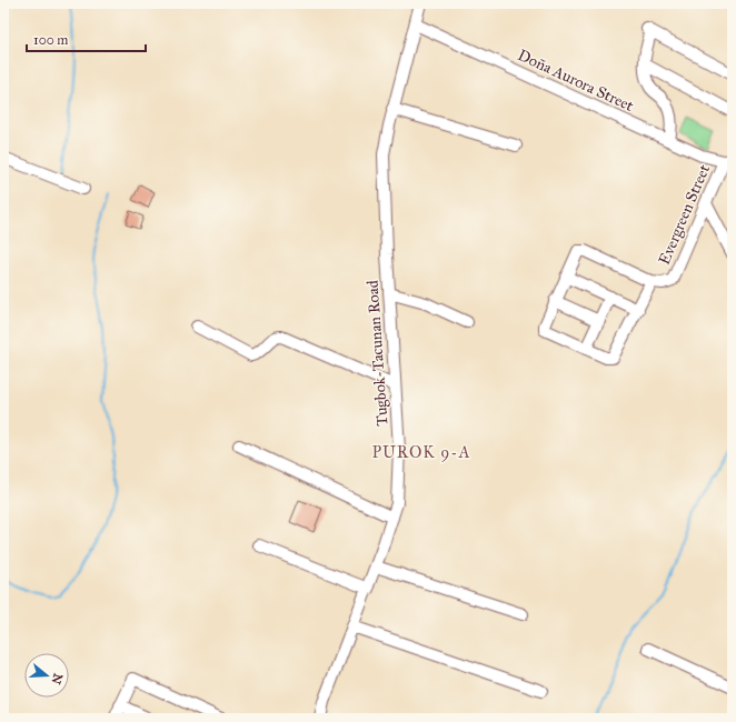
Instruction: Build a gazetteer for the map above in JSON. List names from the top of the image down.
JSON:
{
  "streets": {
    "street": ["Doña Aurora Street", "Evergreen Street", "Tugbok-Tacunan Road"]
  },
  "crossings": [
    ["Doña Aurora Street", "Evergreen Street"],
    ["Doña Aurora Street", "Tugbok-Tacunan Road"]
  ],
  "districts": ["PUROK 9-A"],
  "scale_bar": "100 m",
  "north": "right"
}
